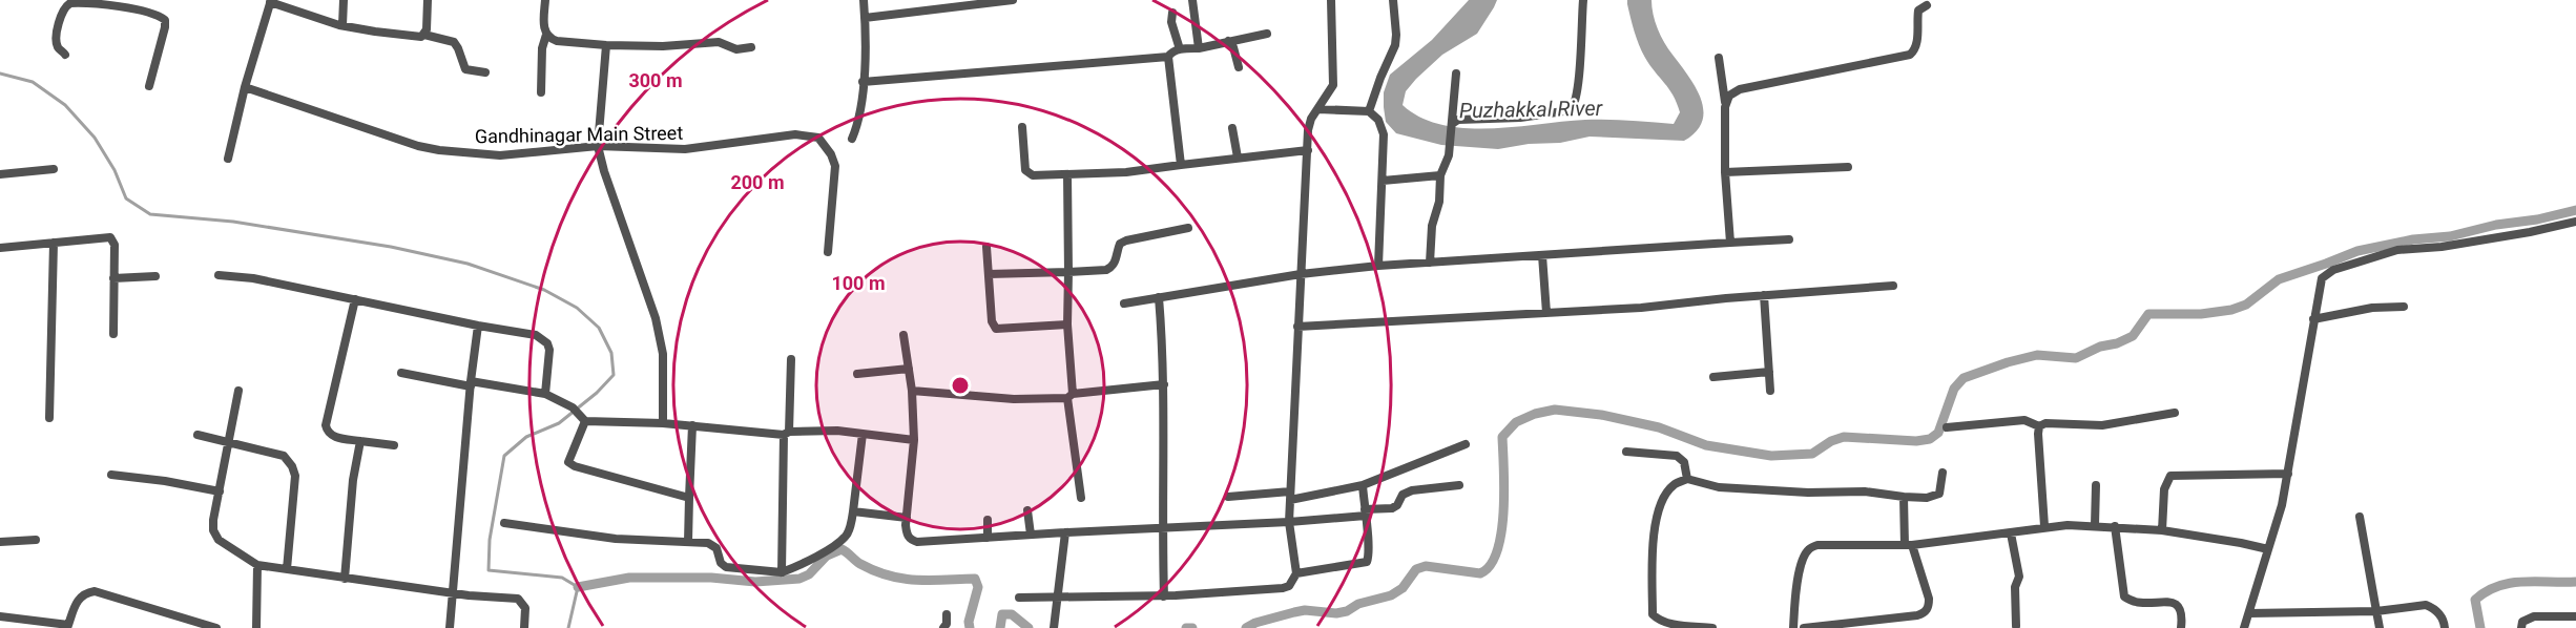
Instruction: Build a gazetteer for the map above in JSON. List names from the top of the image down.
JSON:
{
  "streets": {
    "street": ["Gandhinagar Main Street"]
  },
  "water": ["Puzhakkal River"],
  "rings": ["300 m", "200 m", "100 m"]
}
